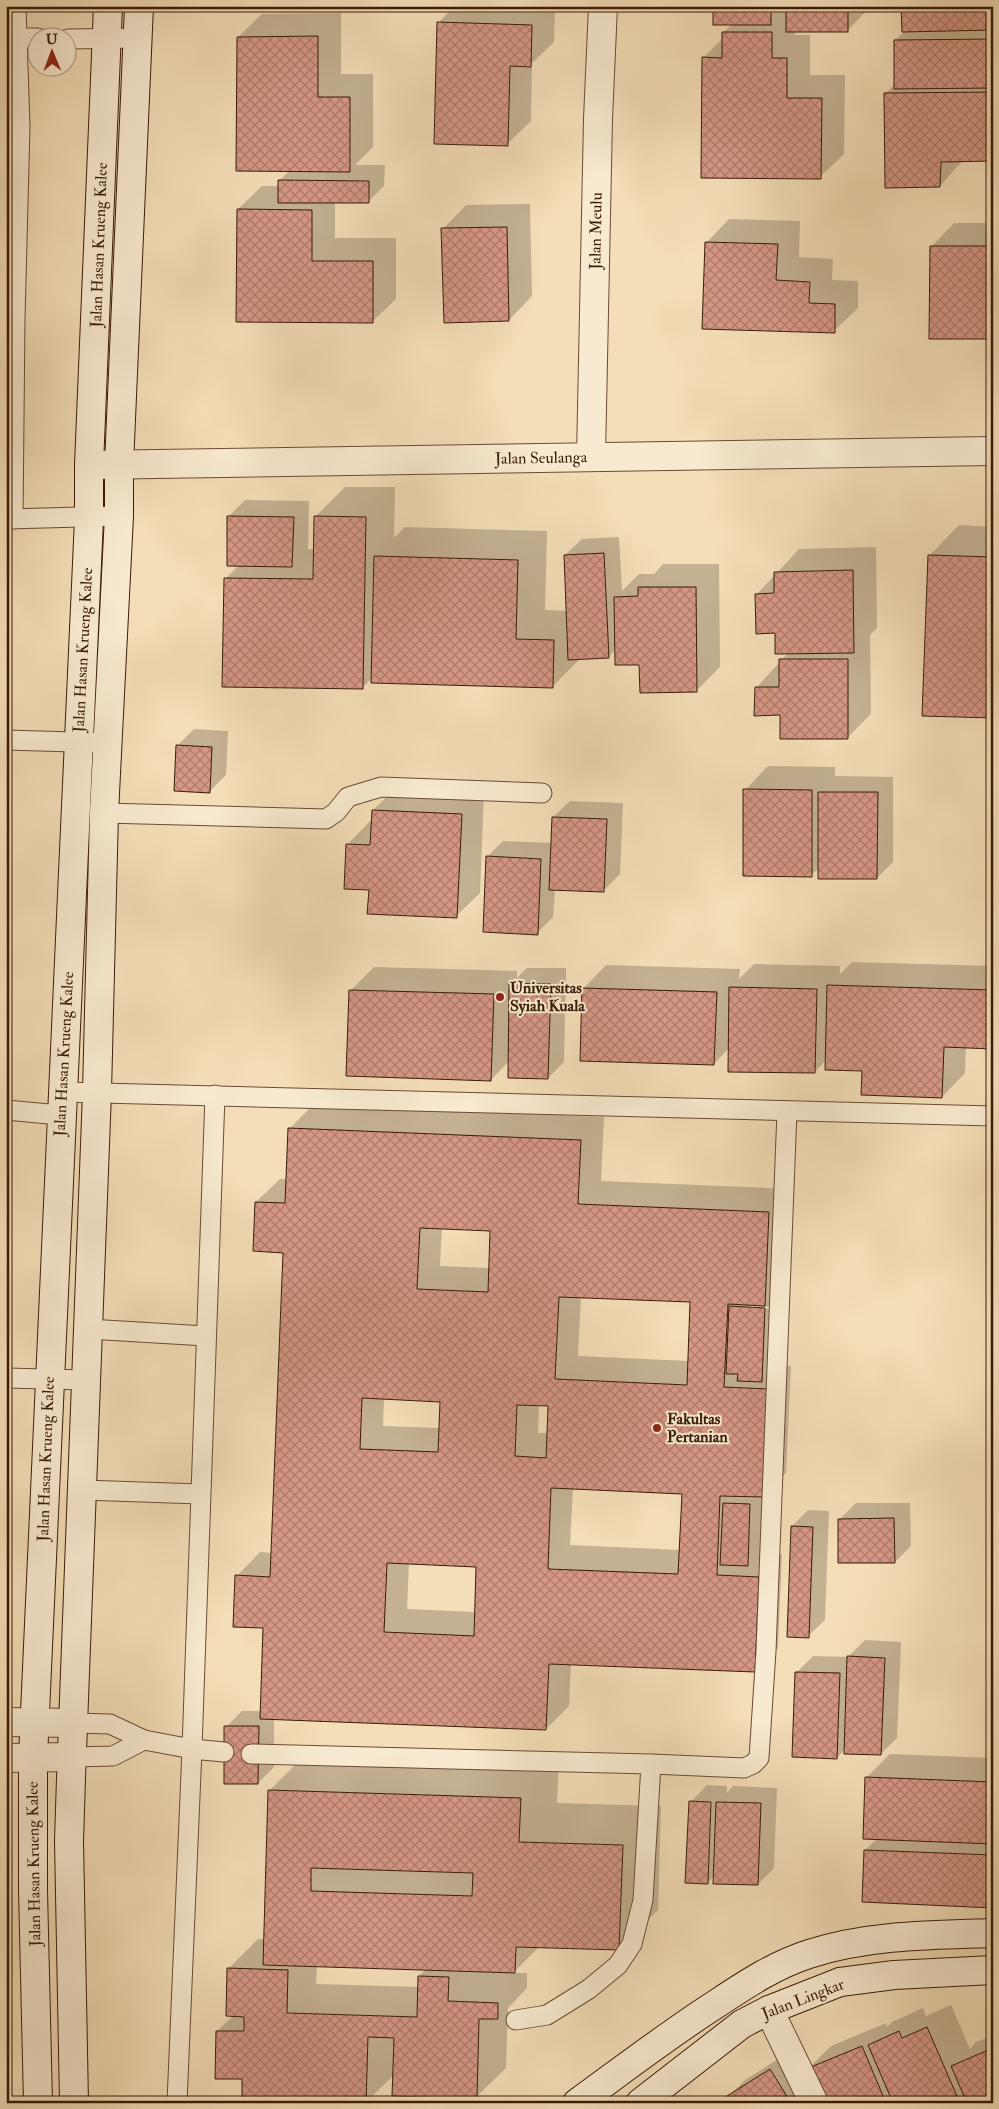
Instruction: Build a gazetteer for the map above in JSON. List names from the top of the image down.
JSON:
{
  "streets": {
    "street": [
      "Jalan Meulu",
      "Jalan Hasan Krueng Kalee",
      "Jalan Seulanga",
      "Jalan Lingkar"
    ]
  },
  "crossings": [
    ["Jalan Meulu", "Jalan Seulanga"],
    ["Jalan Hasan Krueng Kalee", "Jalan Seulanga"]
  ],
  "places": ["Universitas Syiah Kuala", "Fakultas Pertanian"],
  "north": "top"
}
